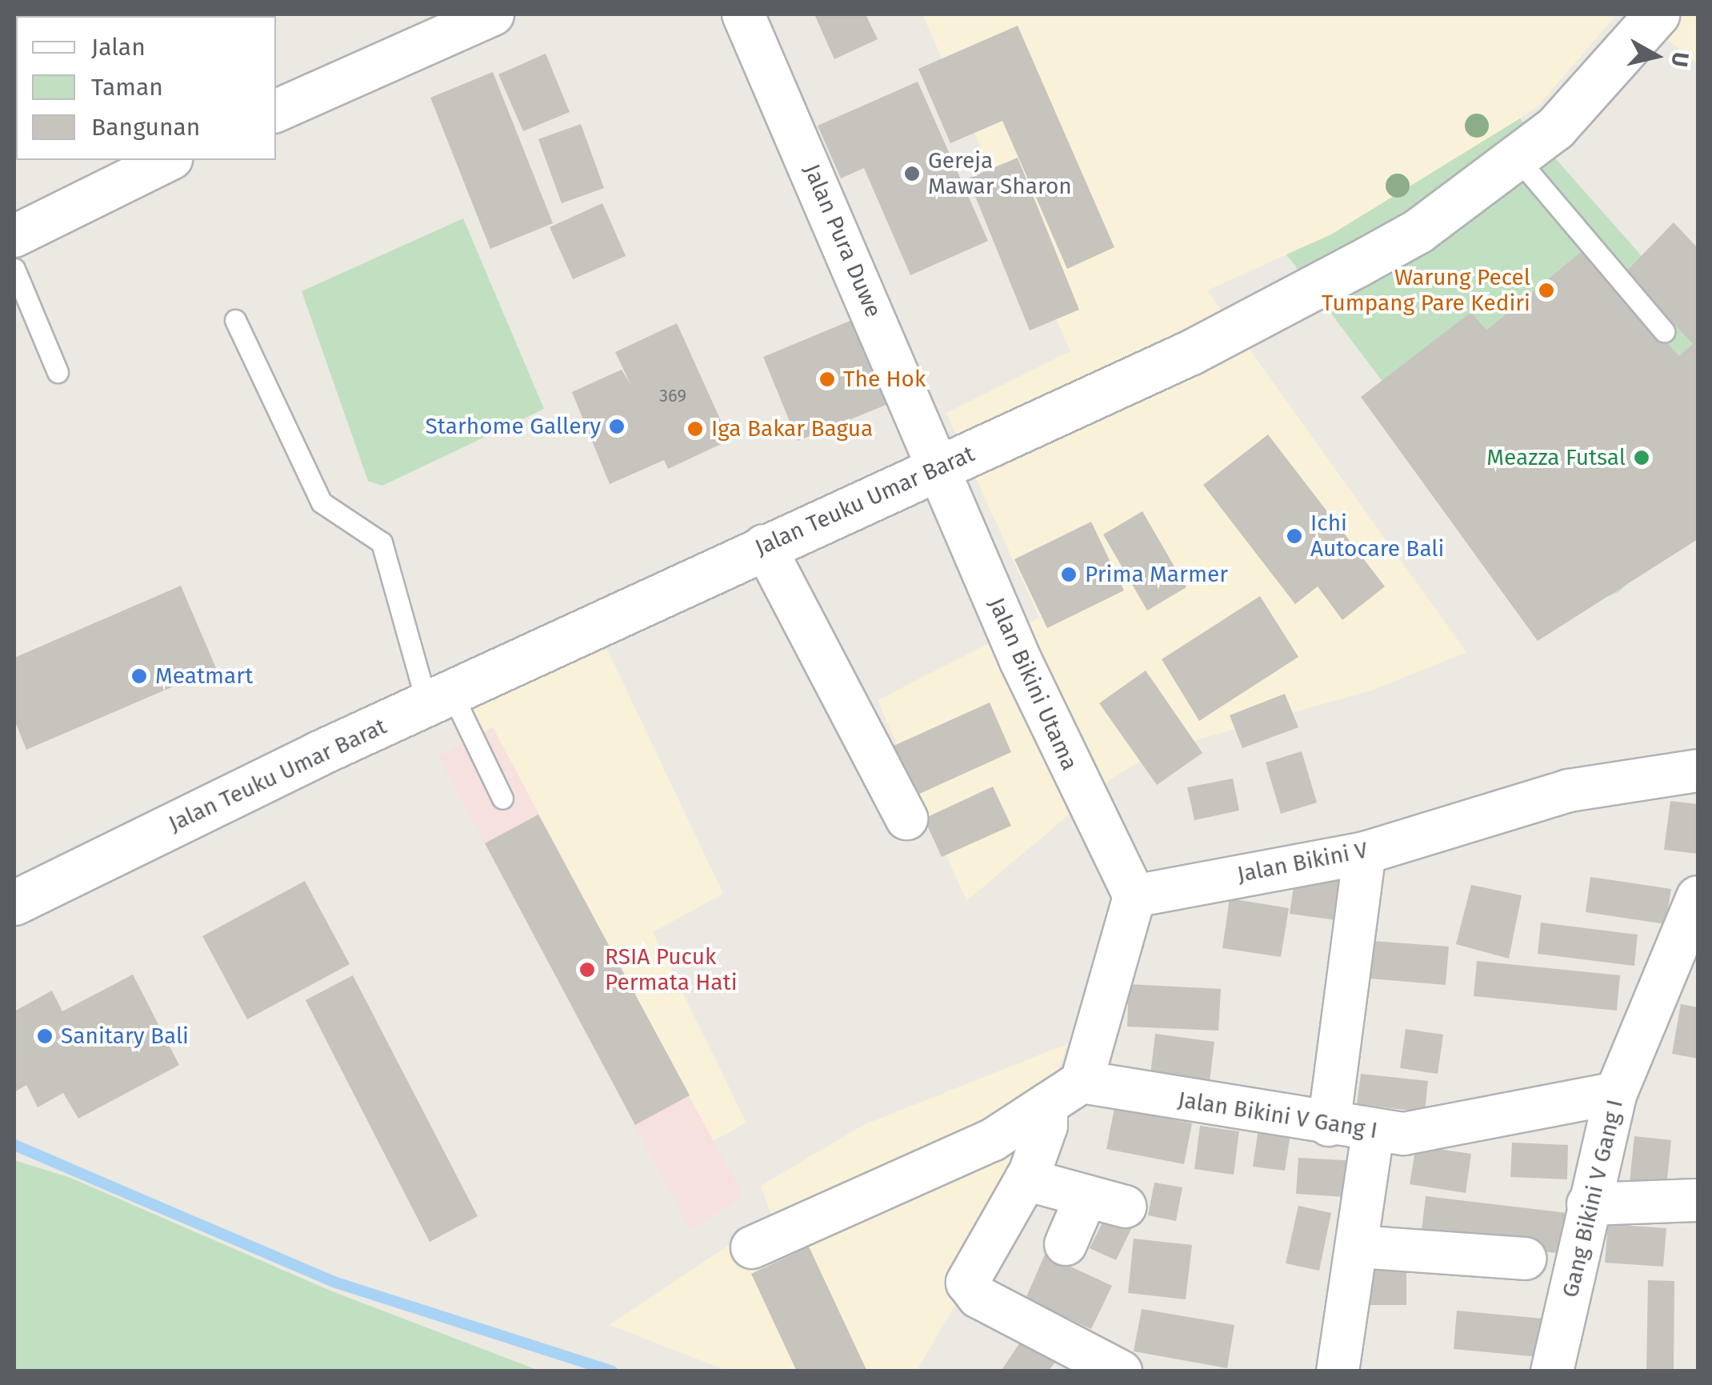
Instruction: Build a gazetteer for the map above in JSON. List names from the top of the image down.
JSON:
{
  "streets": {
    "main road": ["Jalan Teuku Umar Barat"],
    "street": [
      "Jalan Pura Duwe",
      "Jalan Bikini Utama",
      "Jalan Bikini V",
      "Jalan Bikini V Gang I",
      "Gang Bikini V Gang I"
    ]
  },
  "crossings": [
    ["Jalan Pura Duwe", "Jalan Teuku Umar Barat"],
    ["Jalan Pura Duwe", "Jalan Bikini Utama"],
    ["Jalan Teuku Umar Barat", "Jalan Bikini Utama"],
    ["Jalan Bikini Utama", "Jalan Bikini V"],
    ["Jalan Bikini V Gang I", "Gang Bikini V Gang I"]
  ],
  "places": [
    "Gereja Mawar Sharon",
    "Warung Pecel Tumpang Pare Kediri",
    "The Hok",
    "Starhome Gallery",
    "Iga Bakar Bagua",
    "Meazza Futsal",
    "Ichi Autocare Bali",
    "Prima Marmer",
    "Meatmart",
    "RSIA Pucuk Permata Hati",
    "Sanitary Bali"
  ],
  "house_numbers": ["369"],
  "legend": ["Jalan", "Taman", "Bangunan"],
  "north": "right"
}
